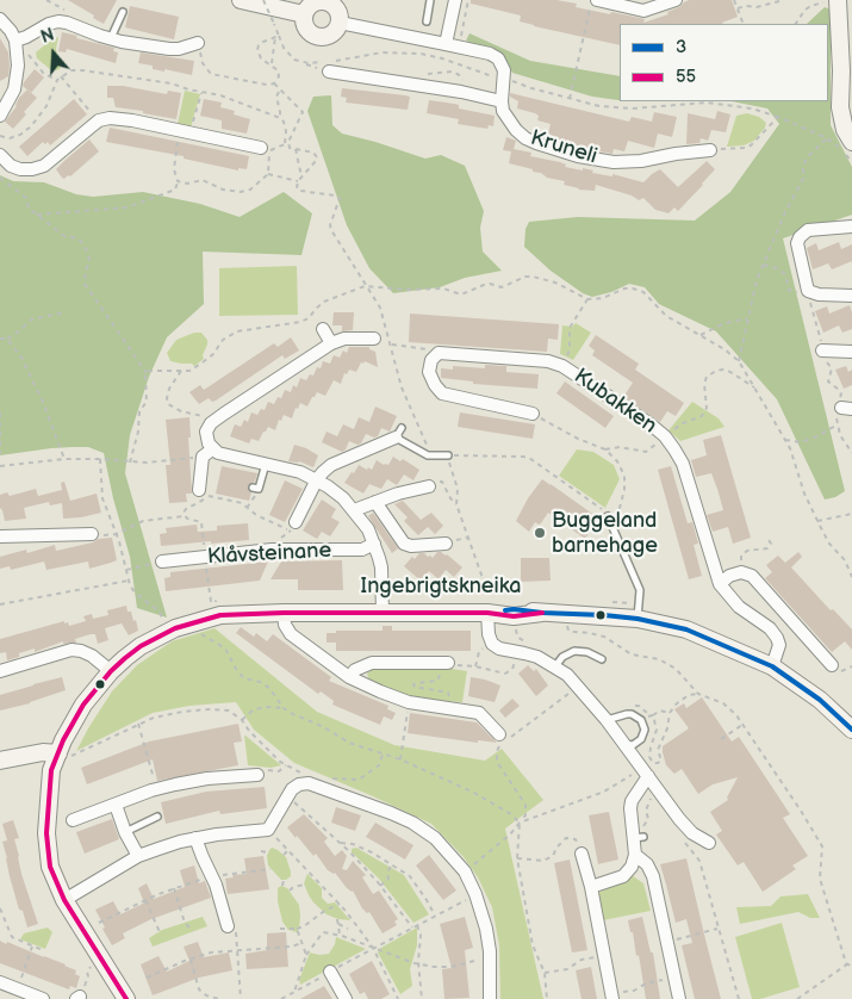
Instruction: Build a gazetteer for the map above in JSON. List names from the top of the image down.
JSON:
{
  "streets": {
    "street": ["Kruneli", "Kubakken", "Klåvsteinane"]
  },
  "places": ["Buggeland barnehage"],
  "lines": ["transit line 3", "transit line 55"],
  "legend": ["3", "55"],
  "north": "top"
}
